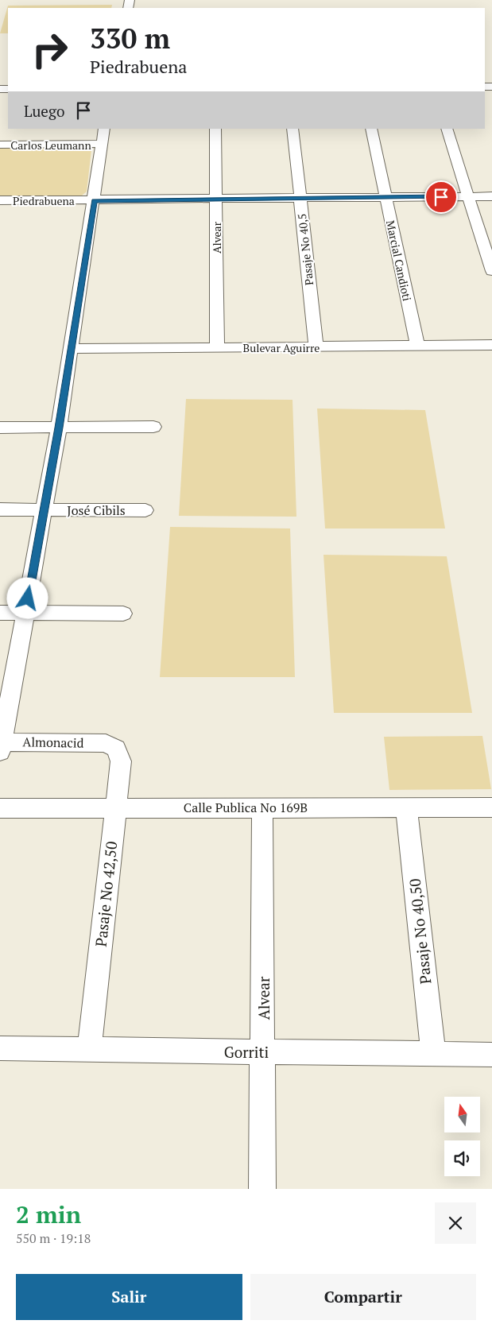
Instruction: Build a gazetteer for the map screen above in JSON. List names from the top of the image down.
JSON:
{
  "streets": {
    "street": [
      "Carlos Leumann",
      "Piedrabuena",
      "Alvear",
      "Pasaje No 40,5",
      "Marcial Candioti",
      "Bulevar Aguirre",
      "José Cibils",
      "Almonacid",
      "Calle Publica No 169B",
      "Pasaje No 42,50",
      "Pasaje No 40,50",
      "Gorriti"
    ]
  },
  "crossings": [
    ["Piedrabuena", "Alvear"],
    ["Piedrabuena", "Pasaje No 40,5"],
    ["Piedrabuena", "Marcial Candioti"],
    ["Alvear", "Bulevar Aguirre"],
    ["Alvear", "Calle Publica No 169B"],
    ["Alvear", "Gorriti"],
    ["Pasaje No 40,5", "Bulevar Aguirre"],
    ["Marcial Candioti", "Bulevar Aguirre"],
    ["Almonacid", "Pasaje No 42,50"],
    ["Calle Publica No 169B", "Pasaje No 42,50"],
    ["Calle Publica No 169B", "Pasaje No 40,50"],
    ["Pasaje No 42,50", "Gorriti"],
    ["Pasaje No 40,50", "Gorriti"]
  ],
  "north": "top",
  "page": {
    "turn": ["330 m", "Piedrabuena"],
    "then": "Luego",
    "heading": ["2 min", "550 m · 19:18"],
    "buttons": ["Salir", "Compartir"]
  }
}
